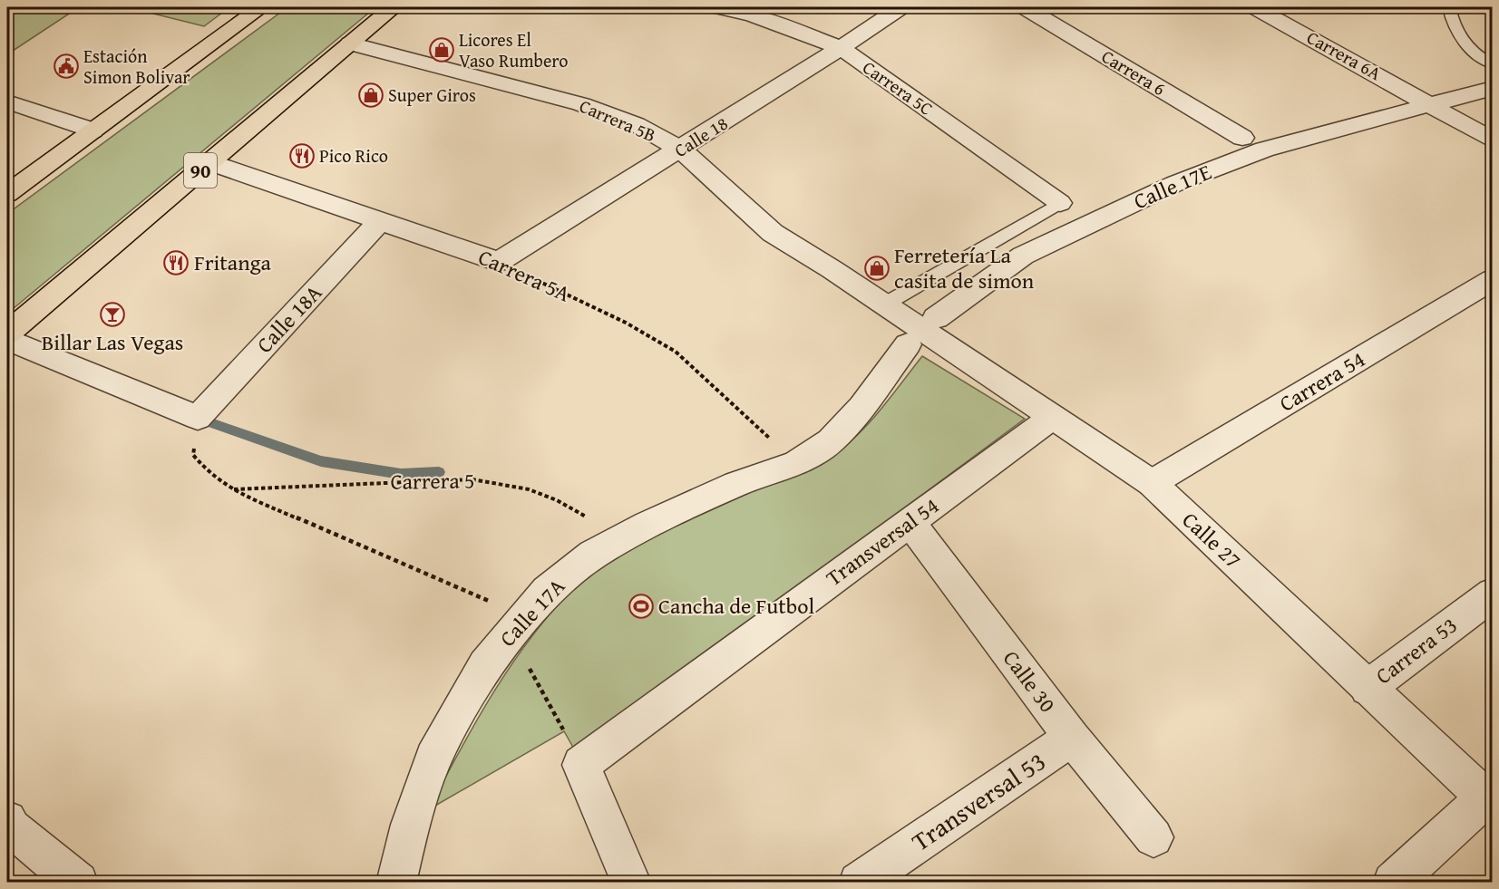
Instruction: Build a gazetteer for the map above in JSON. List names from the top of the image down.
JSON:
{
  "streets": {
    "highway": ["90"],
    "street": [
      "Carrera 6A",
      "Carrera 6",
      "Carrera 5C",
      "Carrera 5B",
      "Calle 18",
      "Calle 17E",
      "Carrera 5A",
      "Calle 18A",
      "Carrera 54",
      "Calle 27",
      "Transversal 54",
      "Calle 17A",
      "Carrera 53",
      "Calle 30",
      "Transversal 53"
    ],
    "path": ["Carrera 5"]
  },
  "crossings": [
    ["Carrera 6A", "Calle 17E"],
    ["Carrera 5C", "Calle 18"],
    ["Carrera 5B", "Calle 18"],
    ["Carrera 5B", "90"],
    ["Carrera 5B", "Calle 27"],
    ["Calle 18", "Carrera 5A"],
    ["90", "Carrera 5A"],
    ["Calle 17E", "Calle 27"],
    ["Carrera 5A", "Calle 18A"],
    ["Carrera 5A", "Calle 17A"],
    ["Carrera 54", "Calle 27"],
    ["Carrera 5", "Calle 17A"],
    ["Calle 27", "Transversal 54"],
    ["Calle 27", "Carrera 53"],
    ["Transversal 54", "Calle 30"],
    ["Calle 30", "Transversal 53"]
  ],
  "places": {
    "shop": ["Licores El Vaso Rumbero", "Super Giros", "Ferretería La casita de simon"],
    "public building": ["Estación Simon Bolivar"],
    "restaurant": ["Pico Rico", "Fritanga"],
    "bar": ["Billar Las Vegas"],
    "sports": ["Cancha de Futbol"]
  }
}
